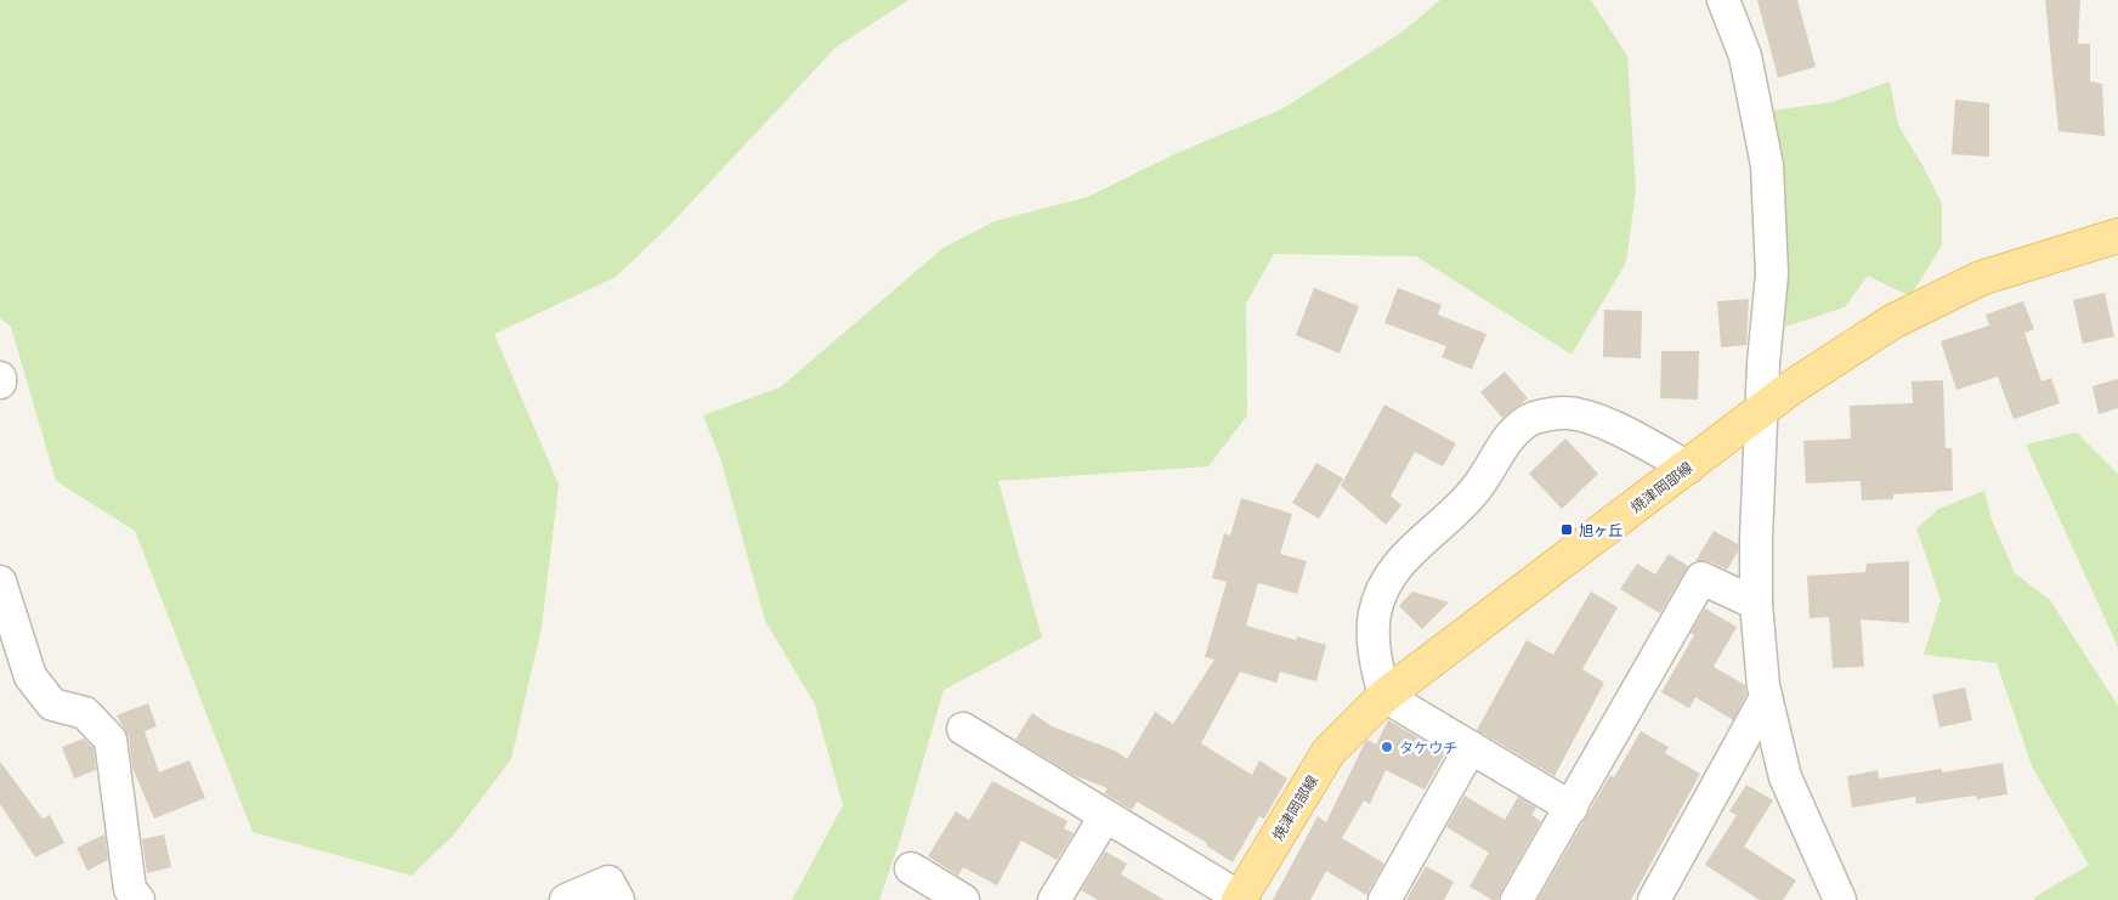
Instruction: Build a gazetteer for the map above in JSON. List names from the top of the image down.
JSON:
{
  "streets": {
    "main road": ["焼津岡部線"]
  },
  "places": {
    "transit": ["旭ヶ丘"],
    "other": ["タケウチ"]
  }
}
